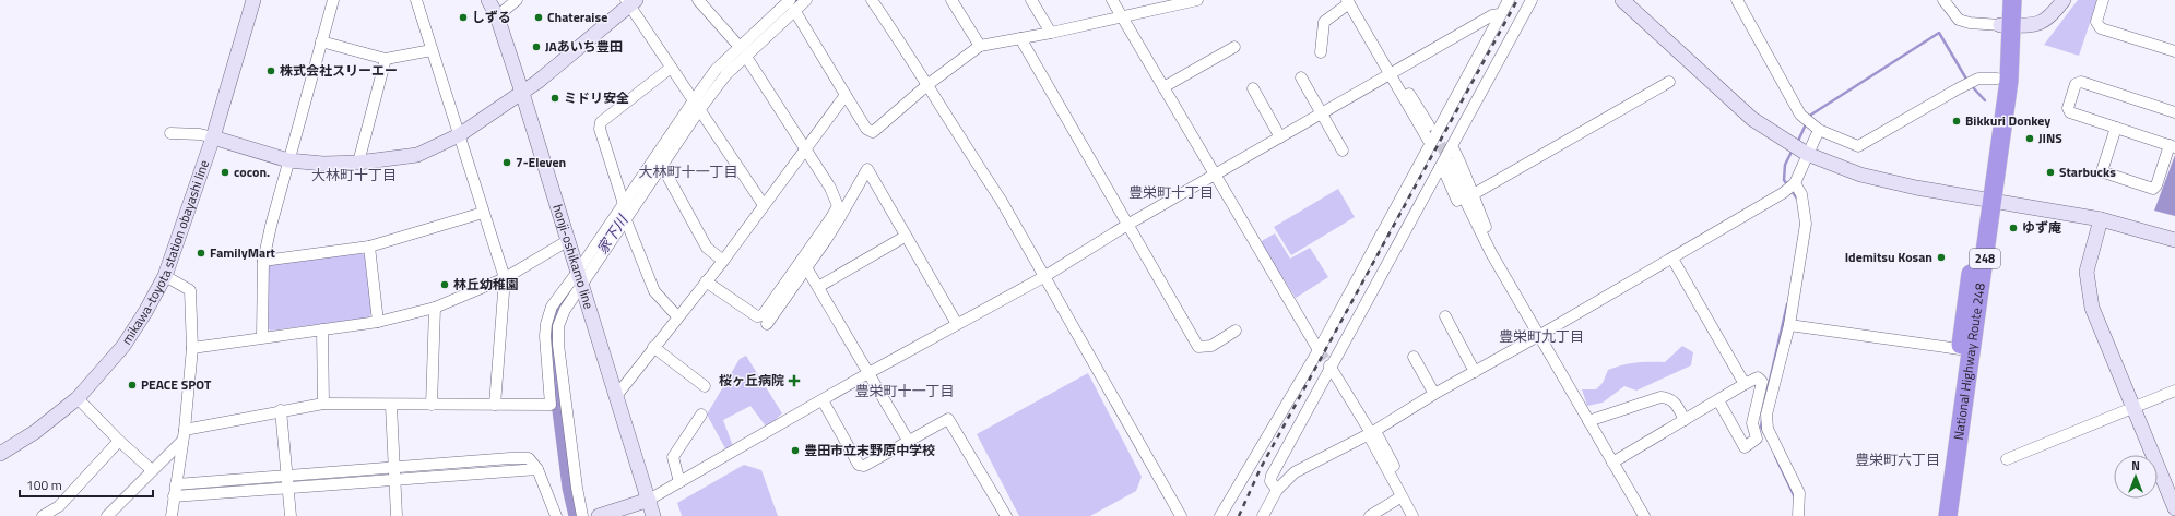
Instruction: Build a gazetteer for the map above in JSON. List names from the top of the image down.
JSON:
{
  "streets": {
    "highway": ["248", "National Highway Route 248"],
    "street": ["mikawa-toyota station obayashi line", "honji-oshikamo line"]
  },
  "districts": [
    "大林町十一丁目",
    "大林町十丁目",
    "豊栄町十丁目",
    "豊栄町九丁目",
    "豊栄町十一丁目",
    "豊栄町六丁目"
  ],
  "water": ["家下川"],
  "places": {
    "other": [
      "しずる",
      "Chateraise",
      "JAあいち豊田",
      "株式会社スリーエー",
      "ミドリ安全",
      "Bikkuri Donkey",
      "JINS",
      "7-Eleven",
      "cocon.",
      "Starbucks",
      "ゆず庵",
      "FamilyMart",
      "Idemitsu Kosan",
      "林丘幼稚園",
      "PEACE SPOT",
      "豊田市立末野原中学校"
    ],
    "health": ["桜ヶ丘病院"]
  },
  "scale_bar": "100 m",
  "north": "top"
}
